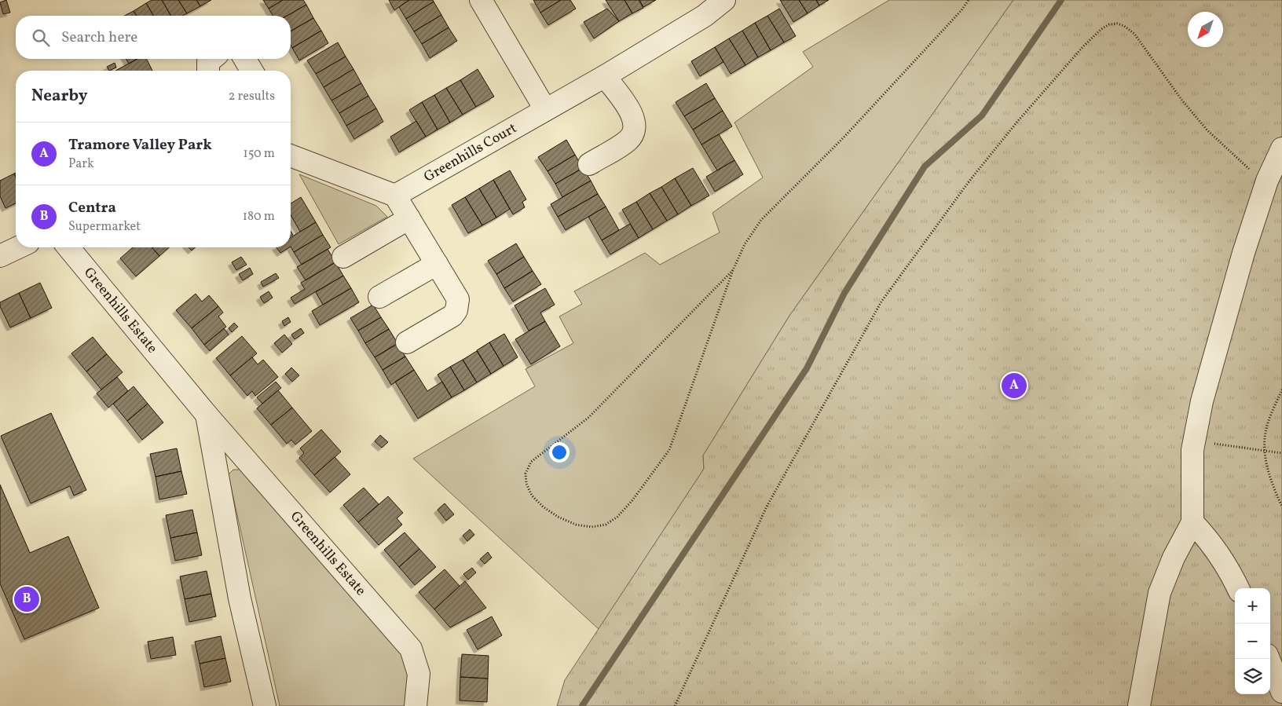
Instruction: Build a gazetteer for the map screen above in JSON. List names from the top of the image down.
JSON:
{
  "streets": {
    "street": ["Greenhills Court", "Greenhills Estate"]
  },
  "north": "bottom left",
  "page": {
    "search": "Search here",
    "heading": ["Nearby", "2 results"],
    "list": [
      {
        "mark": "A",
        "name": "Tramore Valley Park",
        "note": "Park",
        "value": "150 m"
      },
      {
        "mark": "B",
        "name": "Centra",
        "note": "Supermarket",
        "value": "180 m"
      }
    ],
    "pins": ["A", "B"],
    "map_buttons": ["+", "−"]
  }
}
